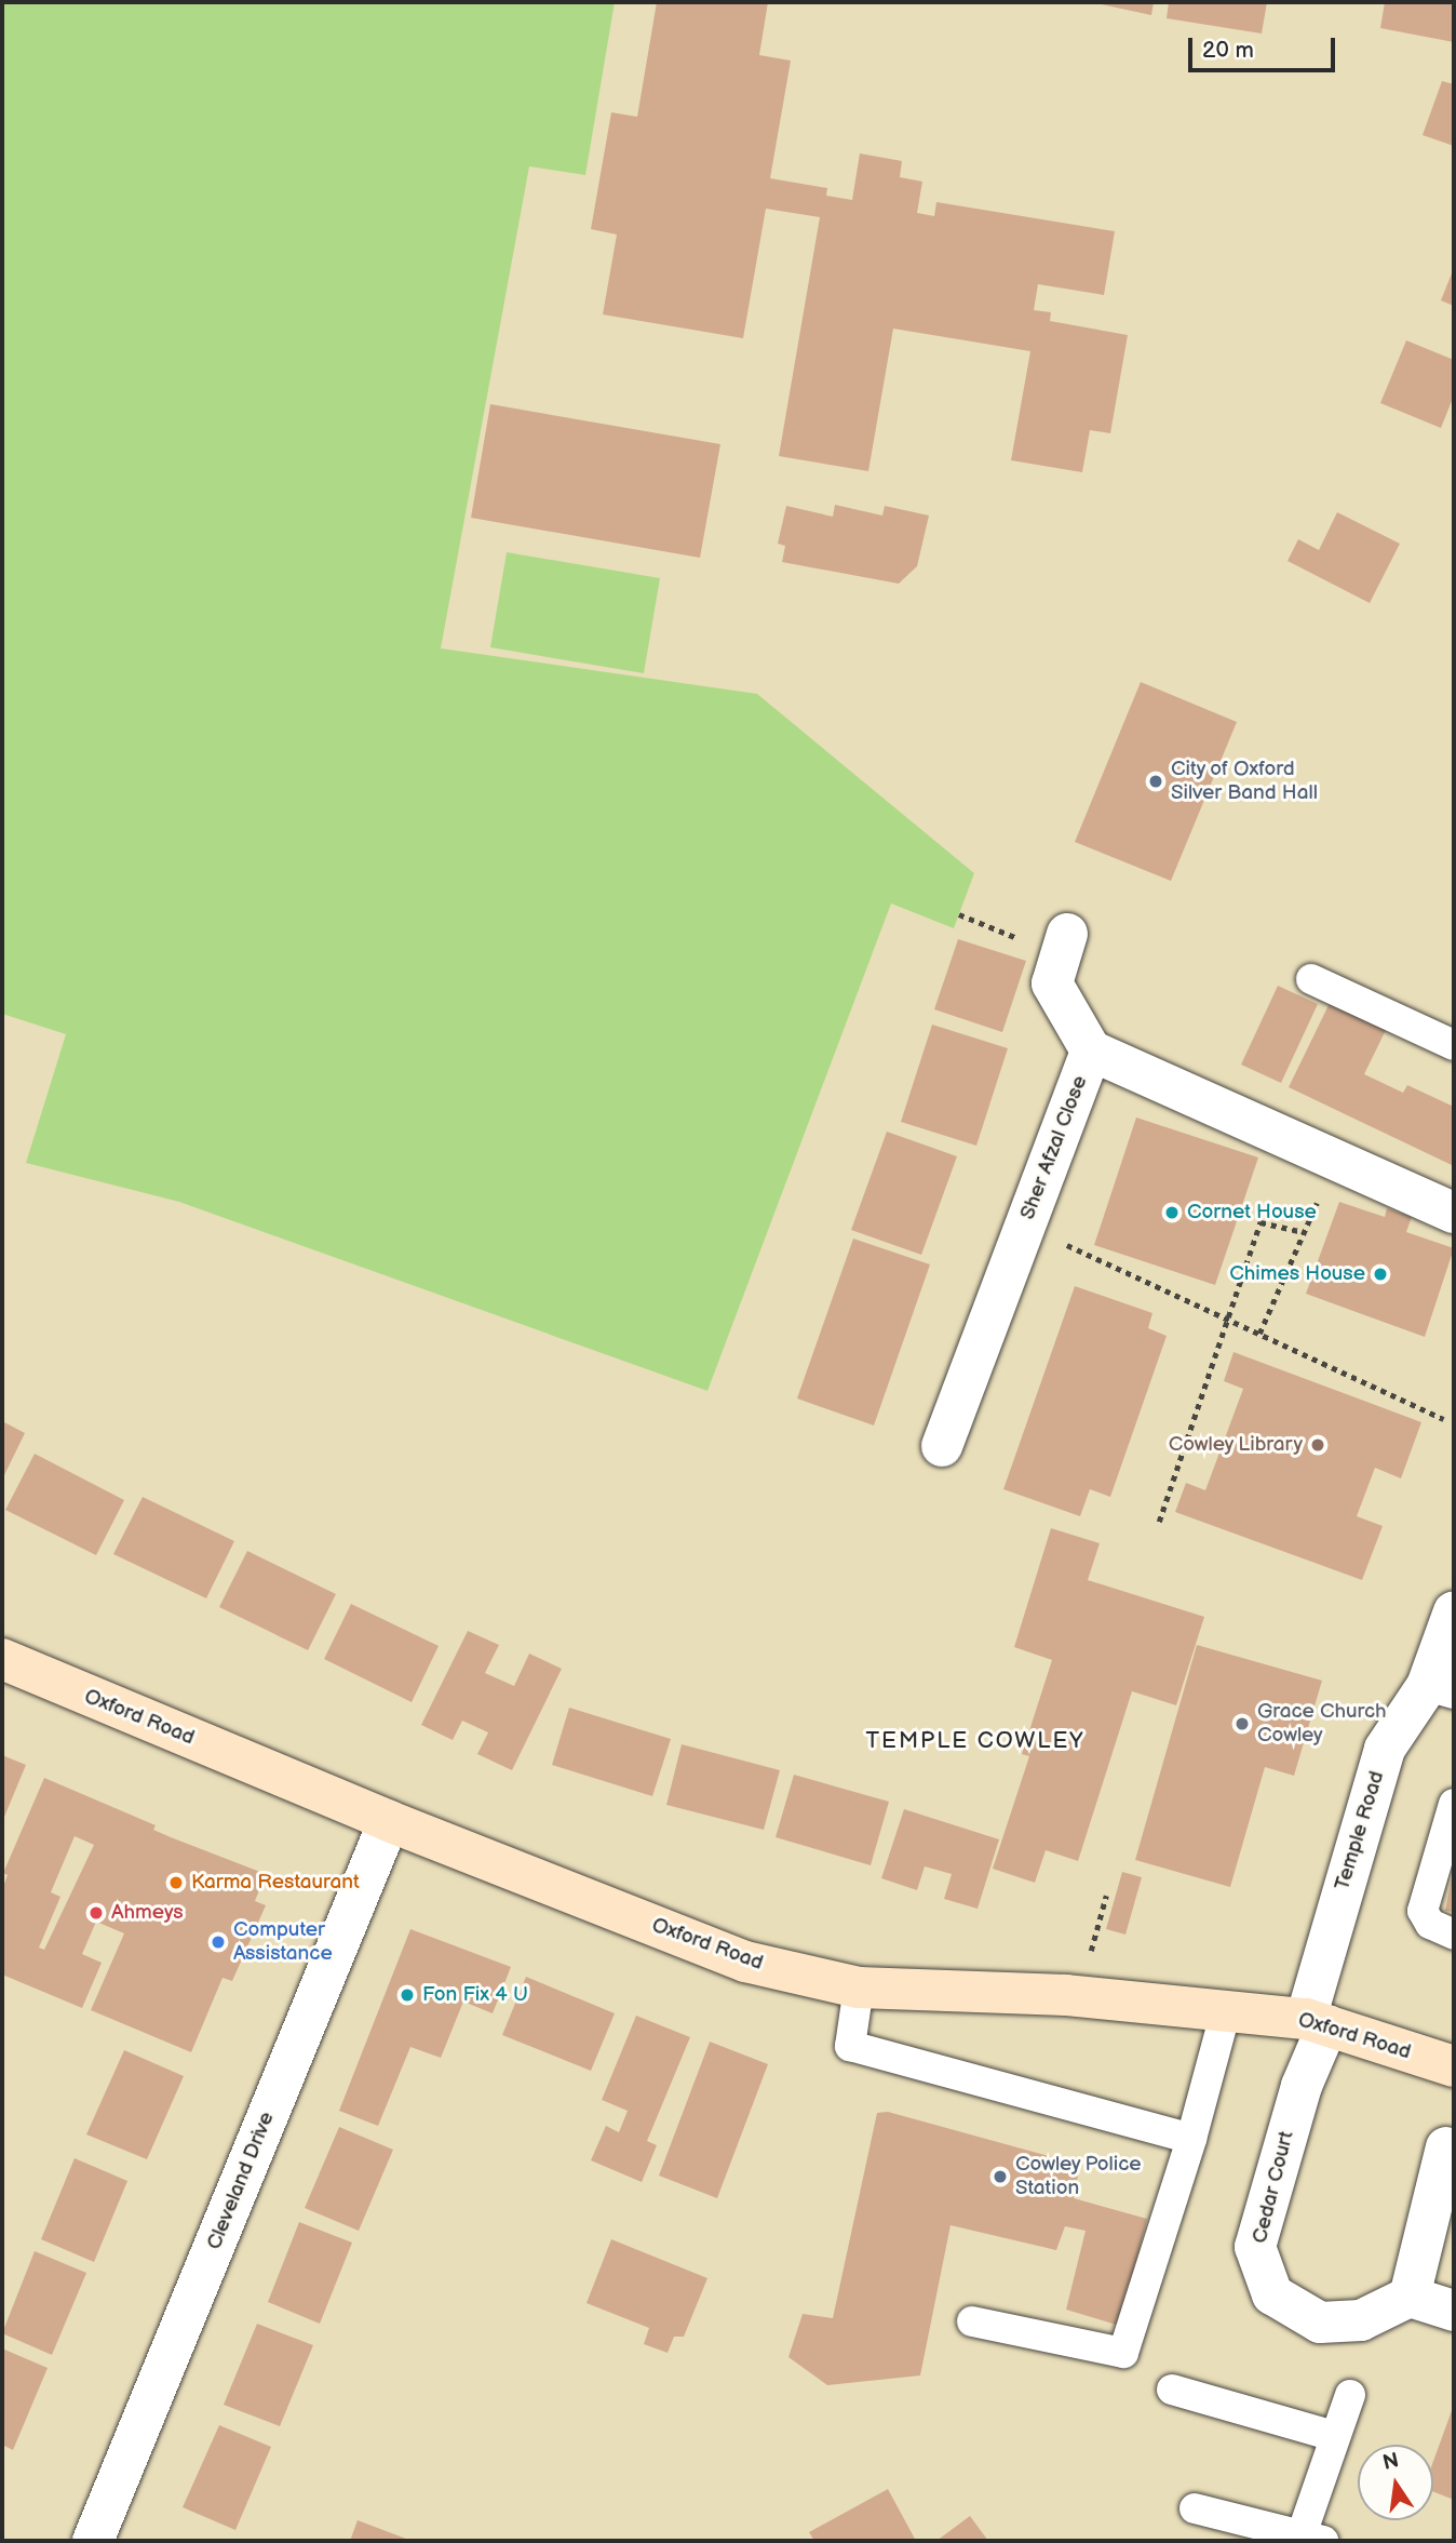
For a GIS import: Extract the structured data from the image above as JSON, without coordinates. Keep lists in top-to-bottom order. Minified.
{"streets":{"main road":["Oxford Road"],"street":["Sher Afzal Close","Temple Road","Cleveland Drive","Cedar Court"]},"crossings":[["Oxford Road","Temple Road"],["Oxford Road","Cleveland Drive"],["Oxford Road","Cedar Court"],["Temple Road","Cedar Court"]],"districts":["TEMPLE COWLEY"],"places":["City of Oxford Silver Band Hall","Cornet House","Chimes House","Cowley Library","Grace Church Cowley","Karma Restaurant","Ahmeys","Computer Assistance","Fon Fix 4 U","Cowley Police Station"],"scale_bar":"20 m","north":"top"}
